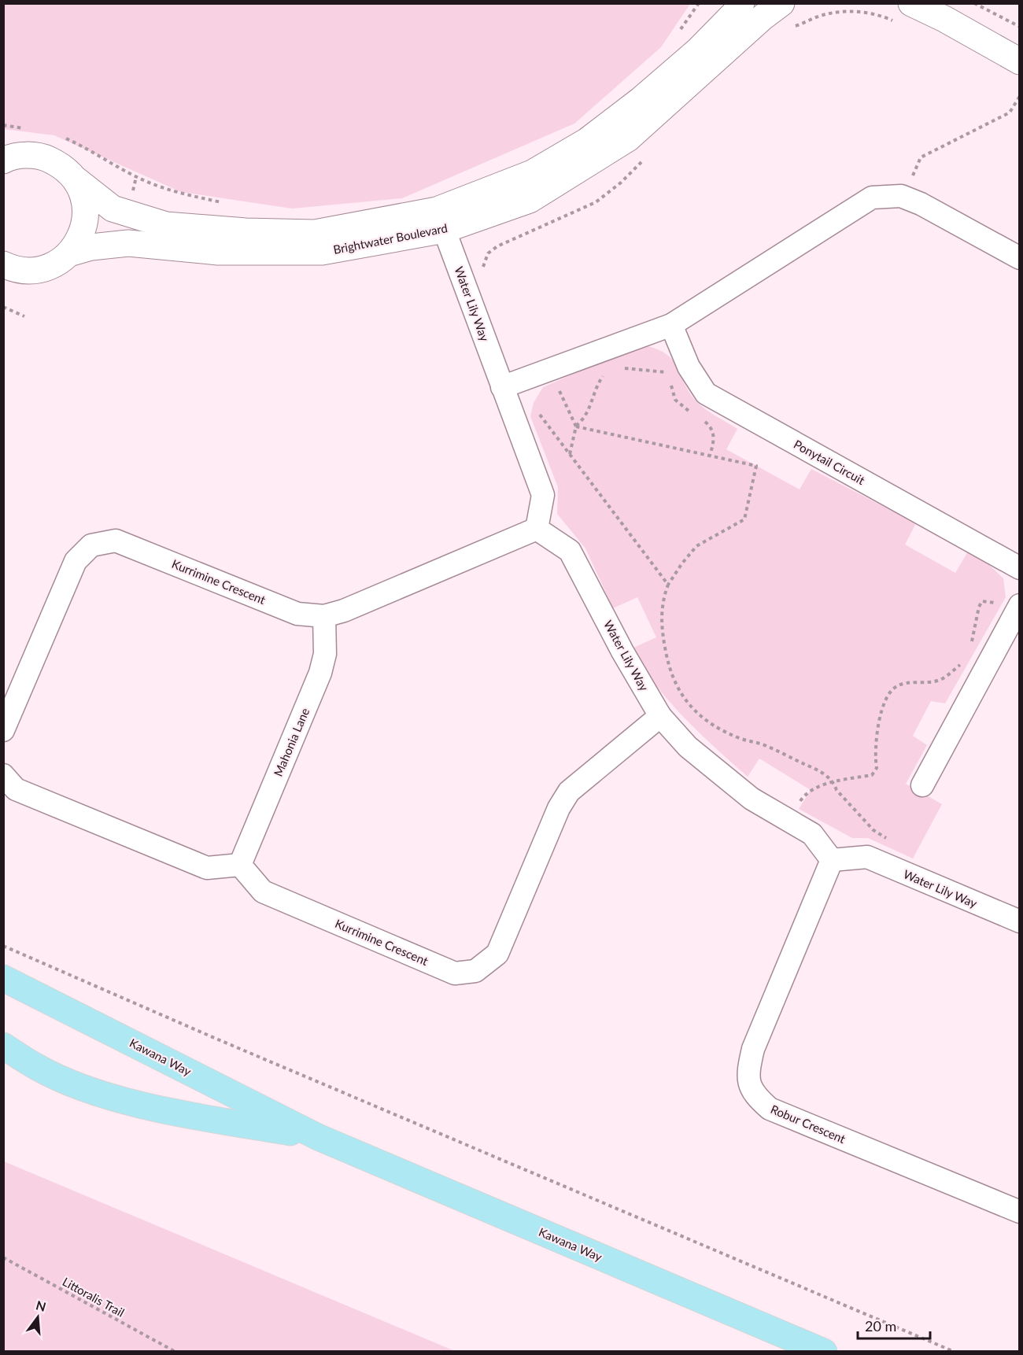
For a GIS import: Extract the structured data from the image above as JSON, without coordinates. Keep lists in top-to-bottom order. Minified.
{"streets":{"main road":["Kawana Way"],"street":["Brightwater Boulevard","Water Lily Way","Ponytail Circuit","Kurrimine Crescent","Mahonia Lane","Robur Crescent"],"path":["Littoralis Trail"]},"crossings":[["Brightwater Boulevard","Water Lily Way"],["Water Lily Way","Kurrimine Crescent"],["Water Lily Way","Robur Crescent"],["Kurrimine Crescent","Mahonia Lane"]],"scale_bar":"20 m","north":"top"}
